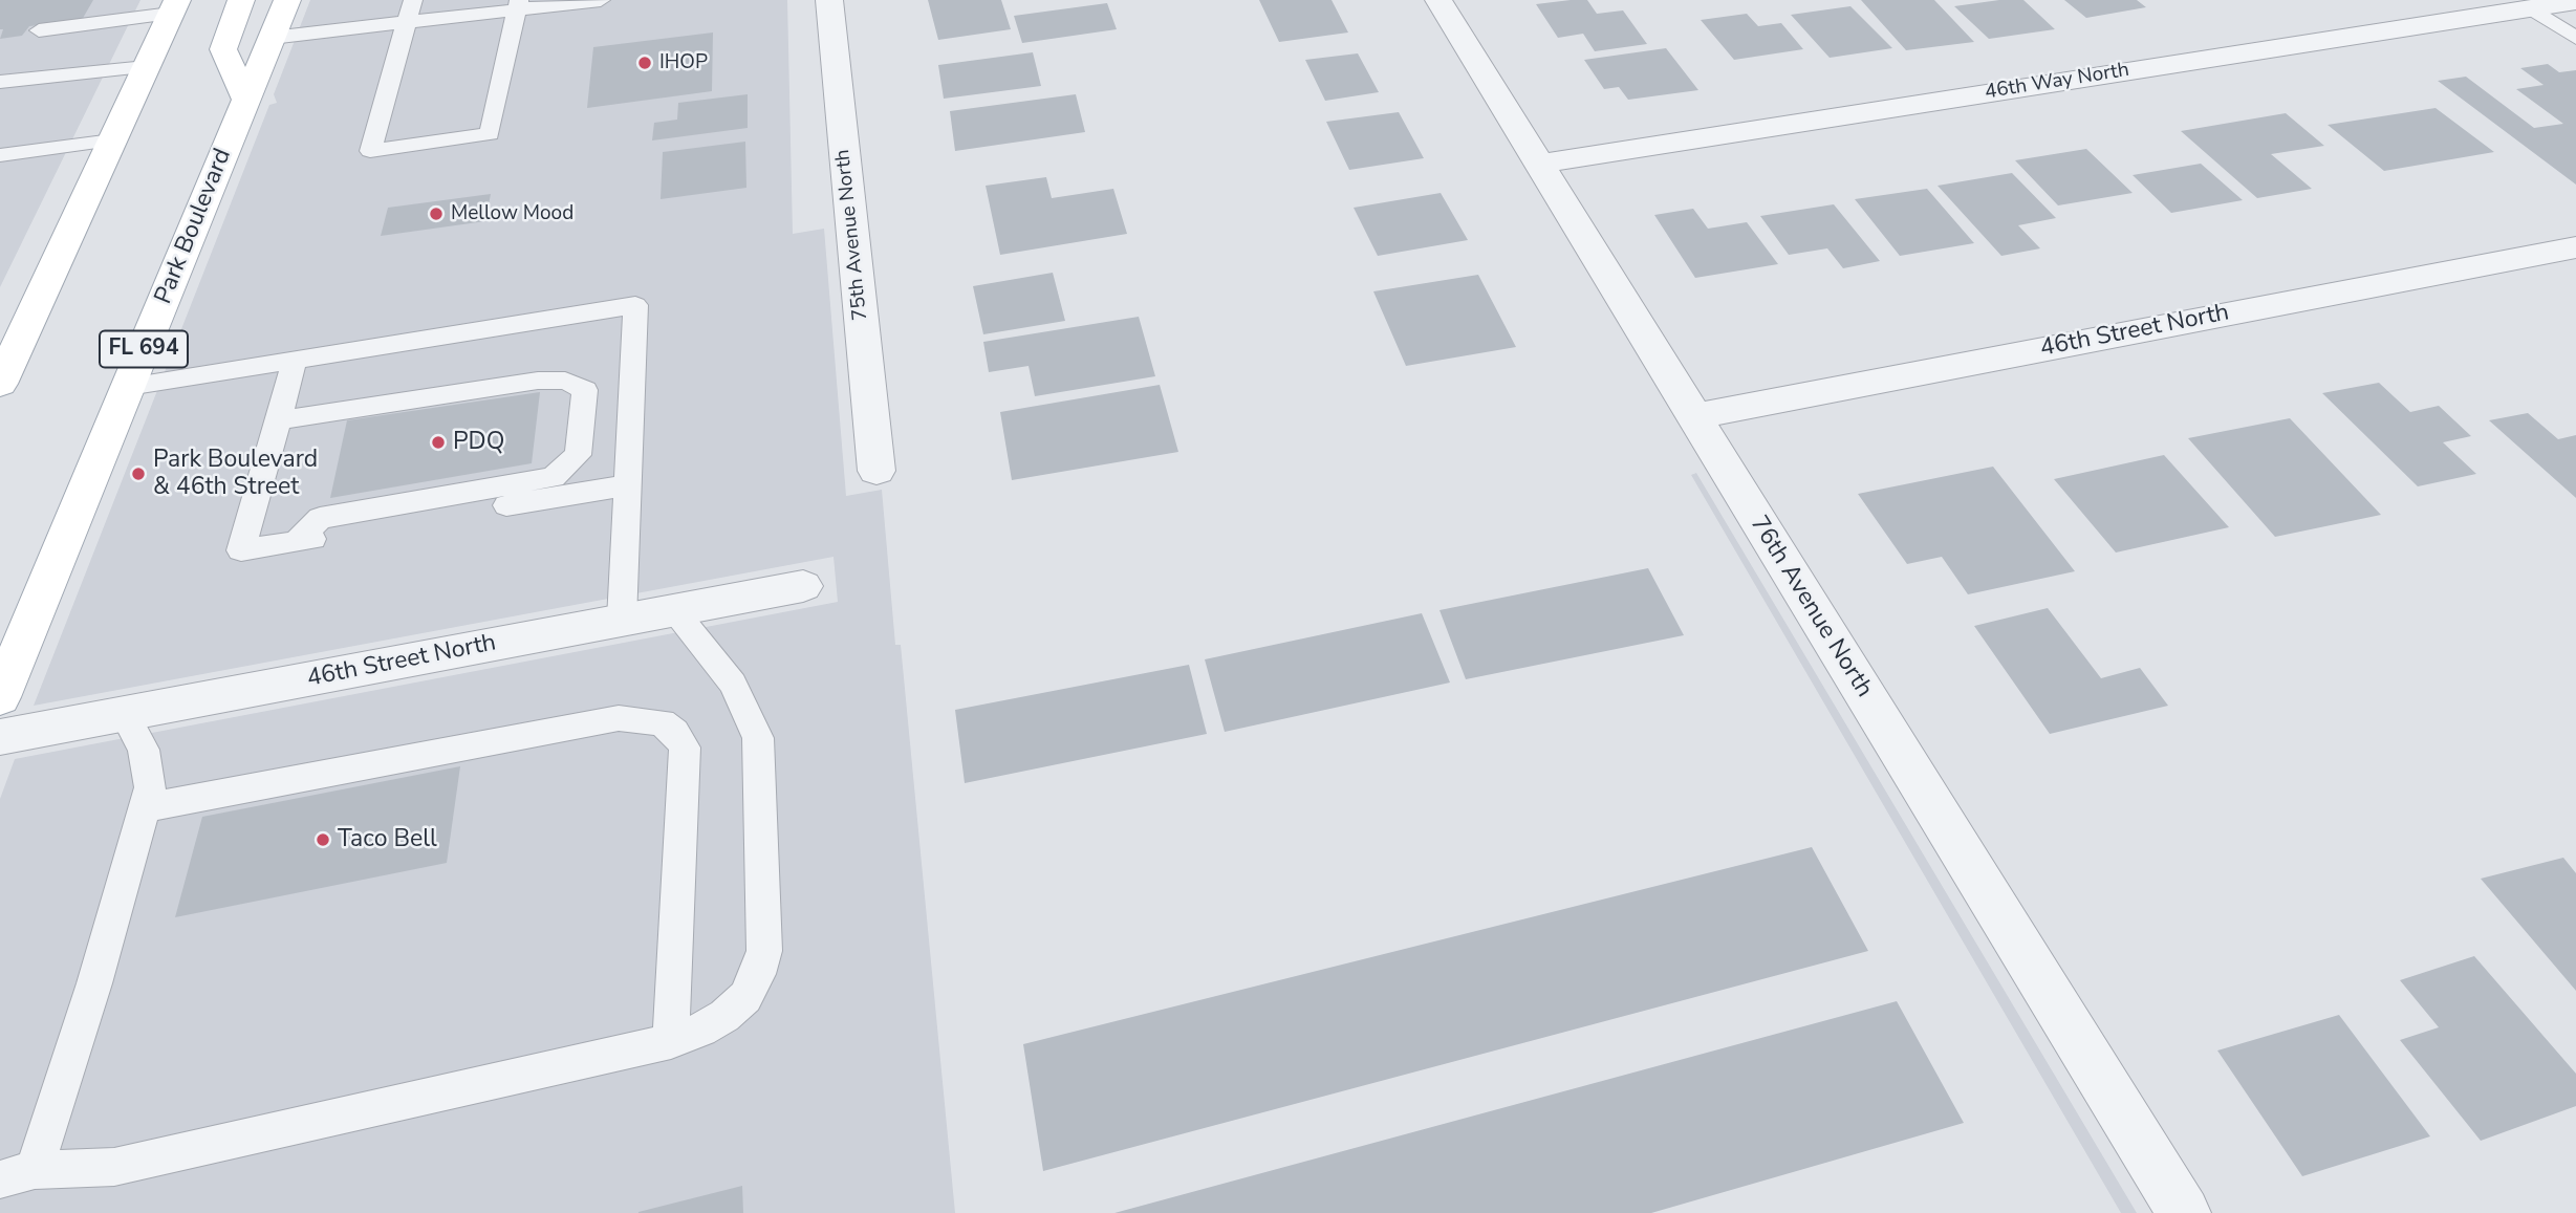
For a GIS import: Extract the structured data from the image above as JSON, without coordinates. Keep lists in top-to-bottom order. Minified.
{"streets":{"main road":["Park Boulevard","FL 694"],"street":["46th Way North","75th Avenue North","46th Street North","76th Avenue North"]},"crossings":[["46th Way North","76th Avenue North"],["46th Street North","76th Avenue North"]],"places":["IHOP","Mellow Mood","PDQ","Park Boulevard & 46th Street","Taco Bell"]}
